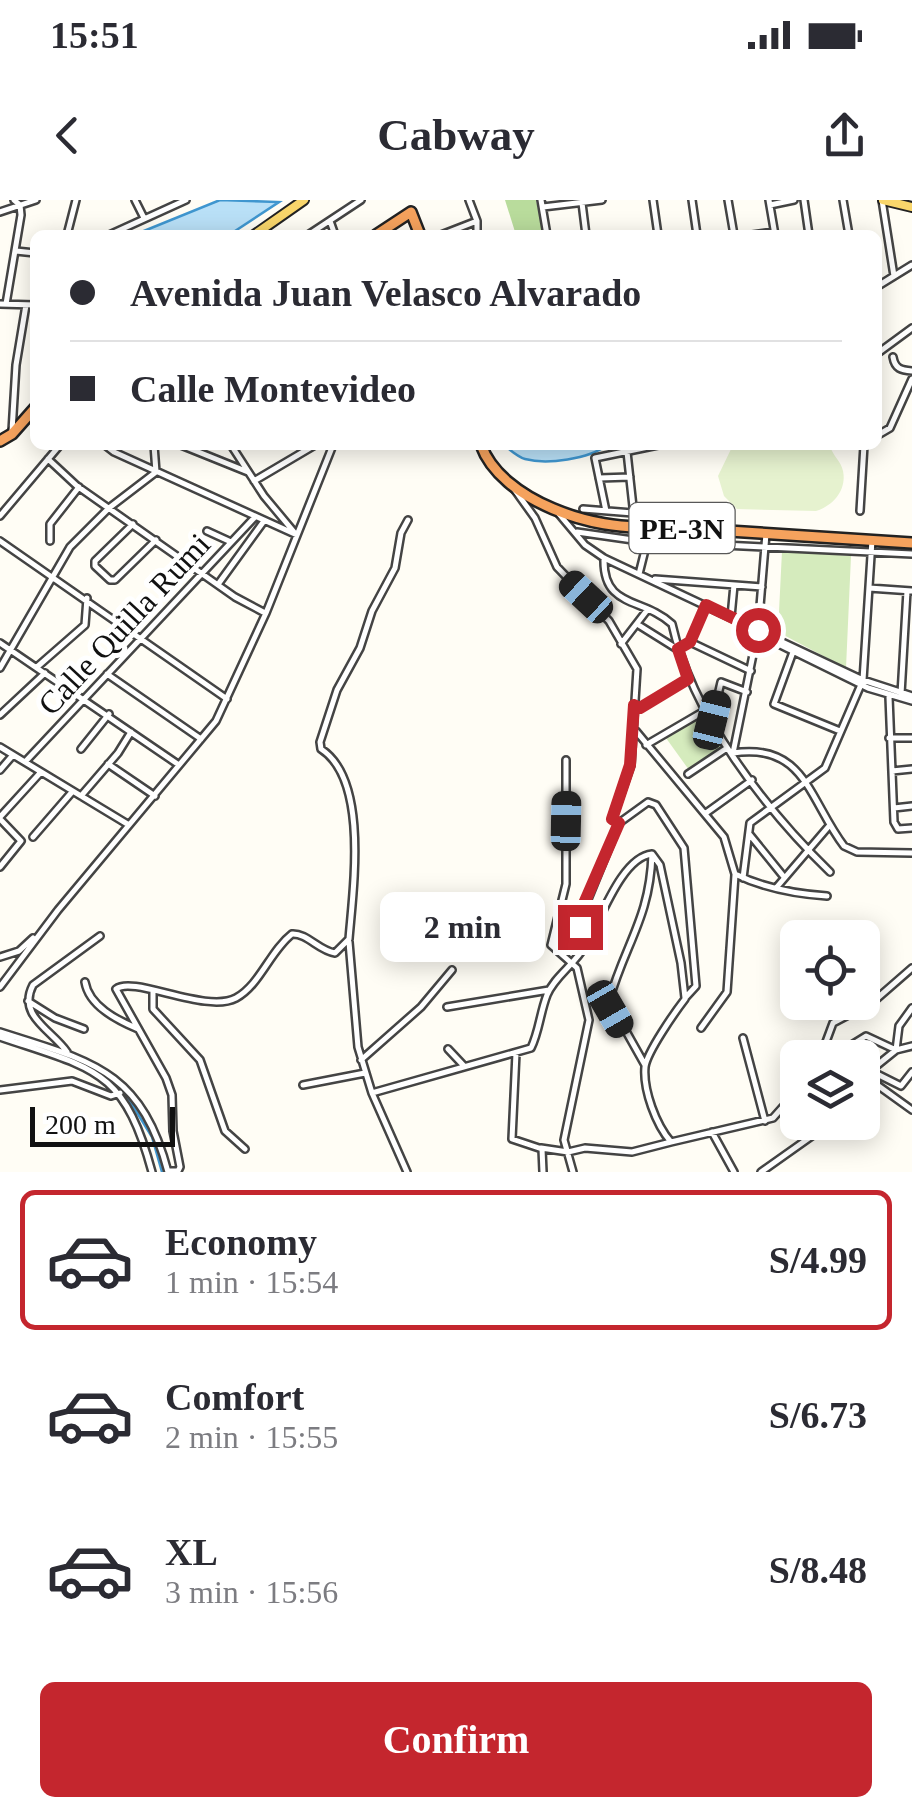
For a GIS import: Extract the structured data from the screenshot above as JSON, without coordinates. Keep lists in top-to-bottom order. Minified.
{"streets":{"highway":["PE-3N"],"street":["Calle Quilla Rumi"]},"scale_bar":"200 m","page":{"status":"15:51","header":"Cabway","banner":["Avenida Juan Velasco Alvarado","Calle Montevideo"],"bubble":"2 min","scale":"200 m","list":[{"name":"Economy","note":"1 min · 15:54","value":"S/4.99"},{"name":"Comfort","note":"2 min · 15:55","value":"S/6.73"},{"name":"XL","note":"3 min · 15:56","value":"S/8.48"}],"buttons":"Confirm"}}
